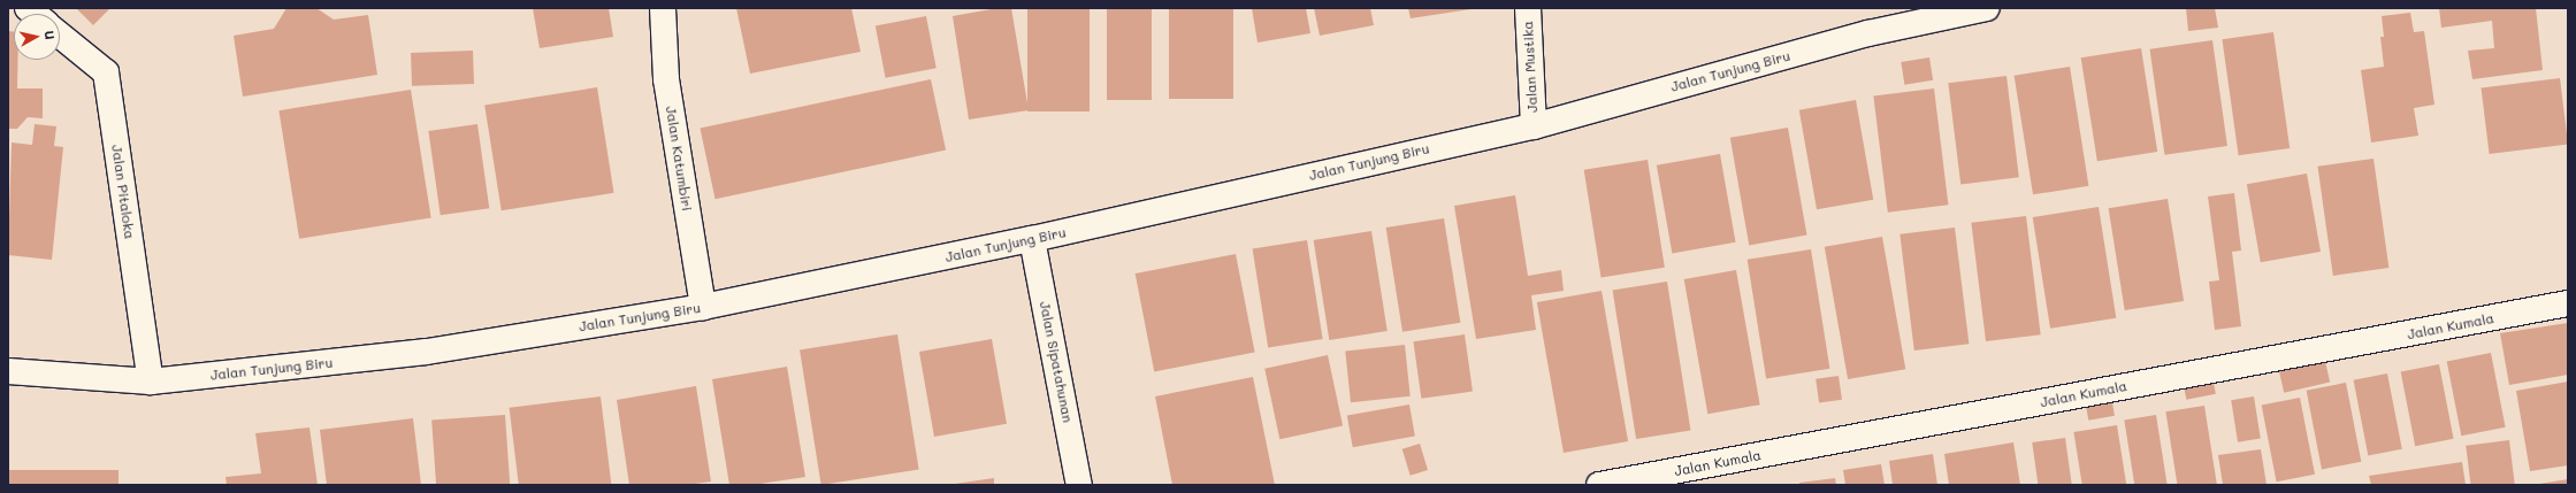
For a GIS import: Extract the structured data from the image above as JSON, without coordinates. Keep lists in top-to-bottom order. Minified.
{"streets":{"street":["Jalan Mustika","Jalan Tunjung Biru","Jalan Katumbiri","Jalan Pitaloka","Jalan Kumala","Jalan Sipatahunan"]},"crossings":[["Jalan Mustika","Jalan Tunjung Biru"],["Jalan Tunjung Biru","Jalan Katumbiri"],["Jalan Tunjung Biru","Jalan Pitaloka"],["Jalan Tunjung Biru","Jalan Sipatahunan"]],"north":"right"}
